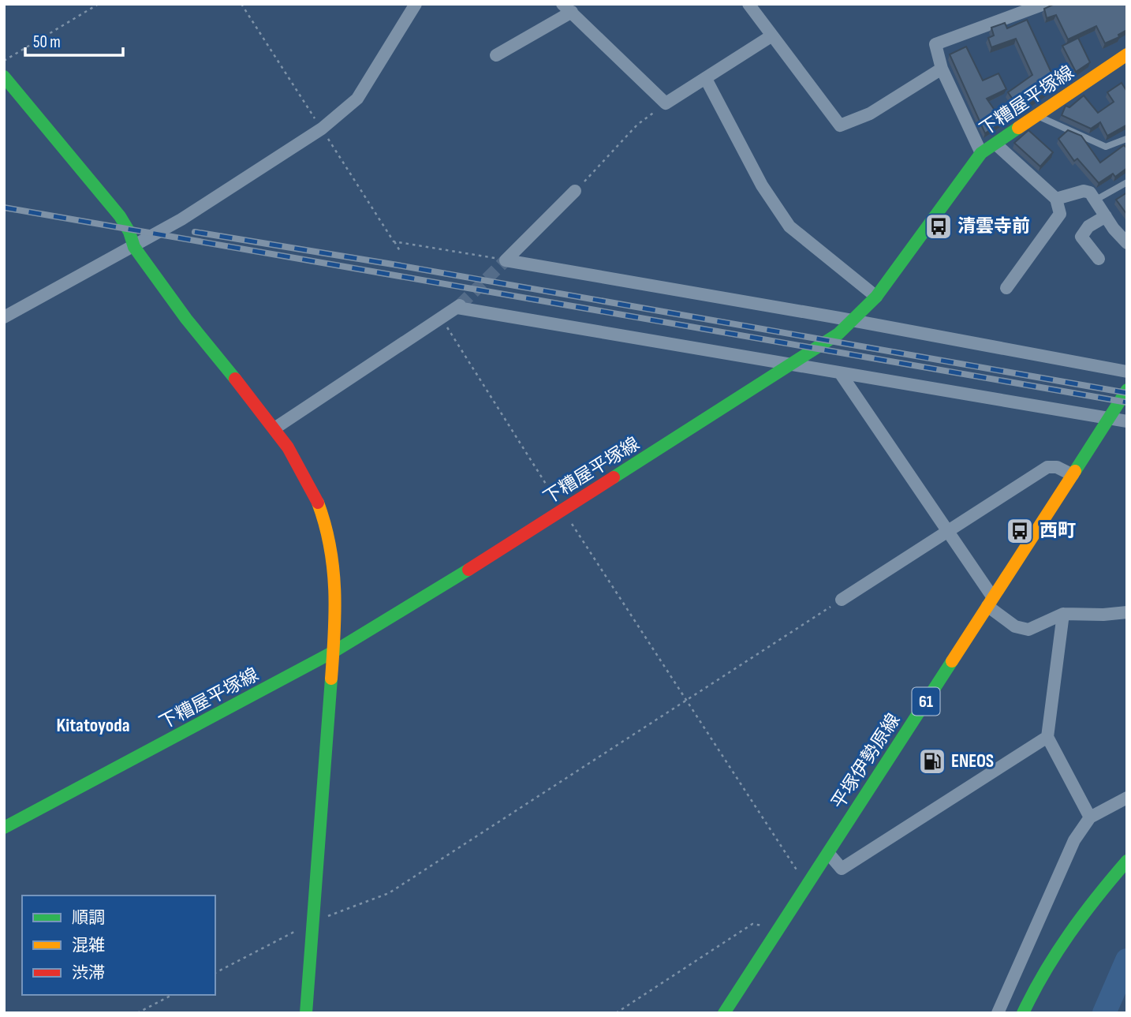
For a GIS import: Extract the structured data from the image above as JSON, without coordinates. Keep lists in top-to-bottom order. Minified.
{"streets":{"main road":["下糟屋平塚線","61","平塚伊勢原線"]},"districts":["Kitatoyoda"],"places":{"bus stop":["清雲寺前","西町"],"fuel station":["ENEOS"]},"legend":["順調","混雑","渋滞"],"scale_bar":"50 m"}
